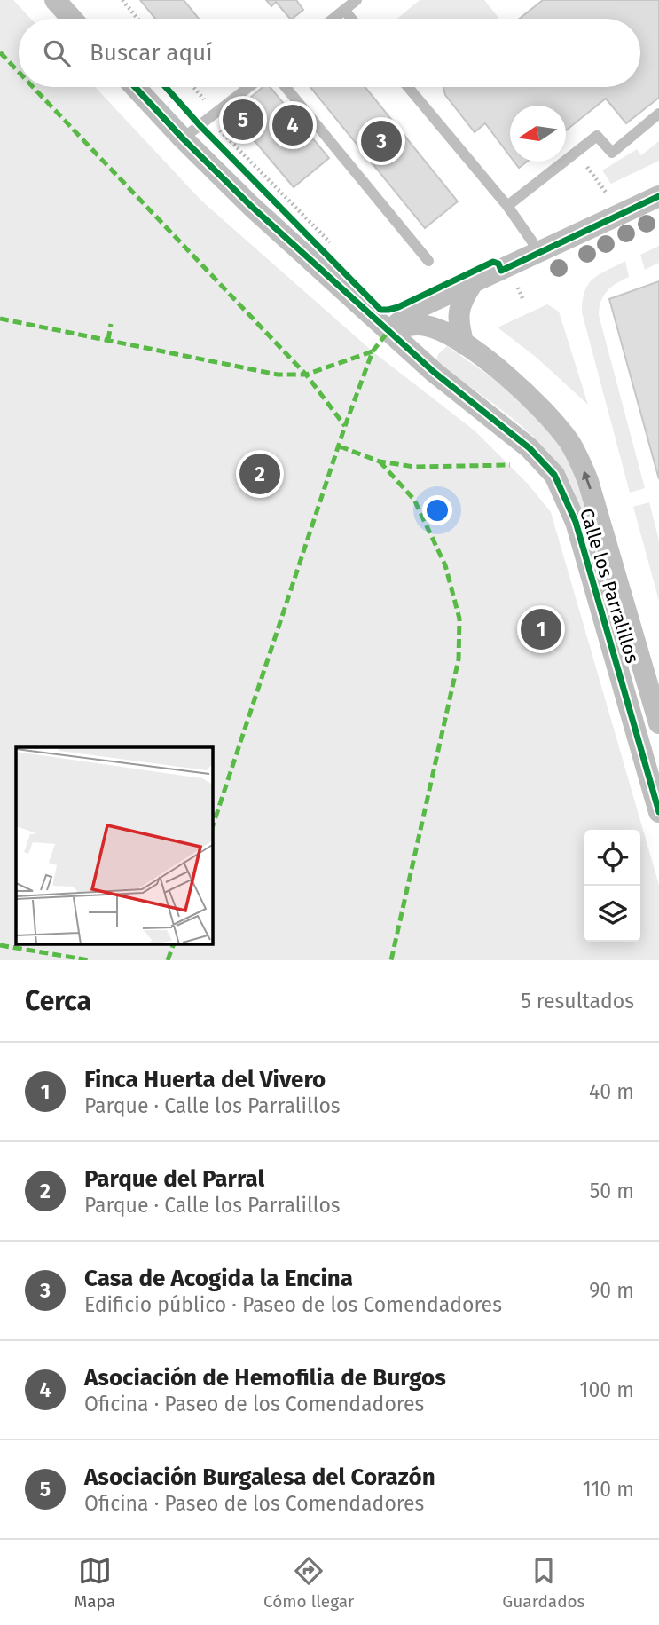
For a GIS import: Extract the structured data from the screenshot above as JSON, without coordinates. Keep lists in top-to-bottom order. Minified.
{"streets":{"street":["Calle los Parralillos"]},"north":"left","page":{"search":"Buscar aquí","pins":["5","4","3","2","1"],"heading":["Cerca","5 resultados"],"list":[{"mark":"1","name":"Finca Huerta del Vivero","note":"Parque · Calle los Parralillos","value":"40 m"},{"mark":"2","name":"Parque del Parral","note":"Parque · Calle los Parralillos","value":"50 m"},{"mark":"3","name":"Casa de Acogida la Encina","note":"Edificio público · Paseo de los Comendadores","value":"90 m"},{"mark":"4","name":"Asociación de Hemofilia de Burgos","note":"Oficina · Paseo de los Comendadores","value":"100 m"},{"mark":"5","name":"Asociación Burgalesa del Corazón","note":"Oficina · Paseo de los Comendadores","value":"110 m"}],"nav":["Mapa","Cómo llegar","Guardados"]}}
